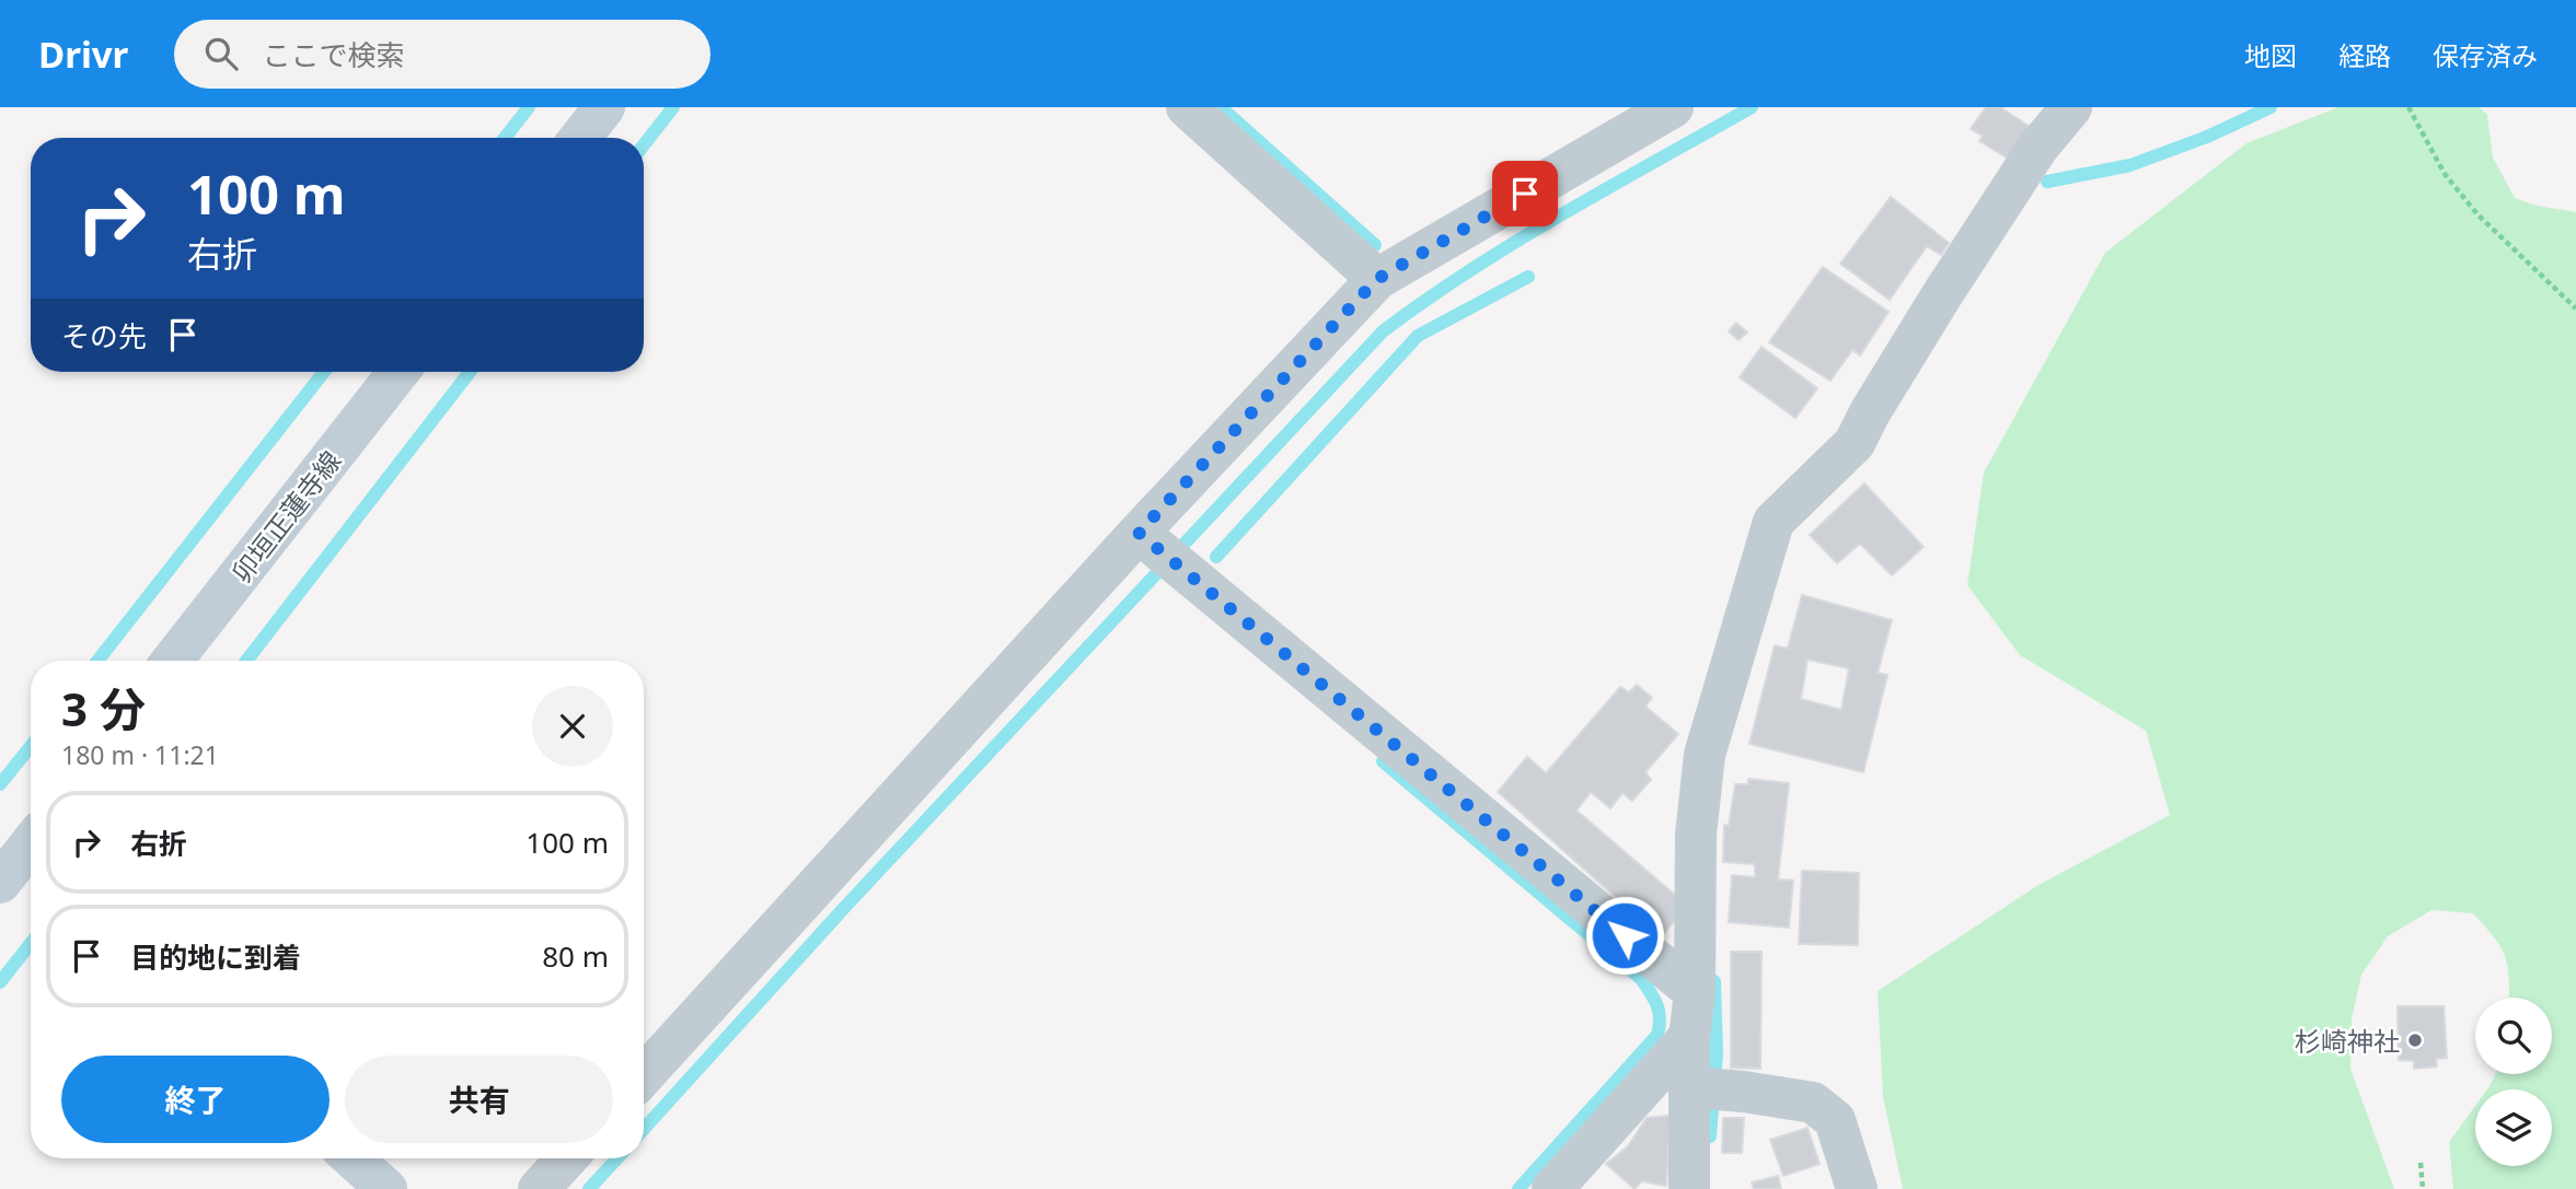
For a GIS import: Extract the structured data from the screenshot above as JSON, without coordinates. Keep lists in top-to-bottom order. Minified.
{"streets":{"main road":["卯垣正蓮寺線"]},"places":["杉崎神社"],"page":{"header":"Drivr","search":"ここで検索","nav":["地図","経路","保存済み"],"turn":["100 m","右折"],"then":"その先","heading":["3 分","180 m · 11:21"],"list":[{"name":"右折","value":"100 m"},{"name":"目的地に到着","value":"80 m"}],"buttons":["終了","共有"]}}
